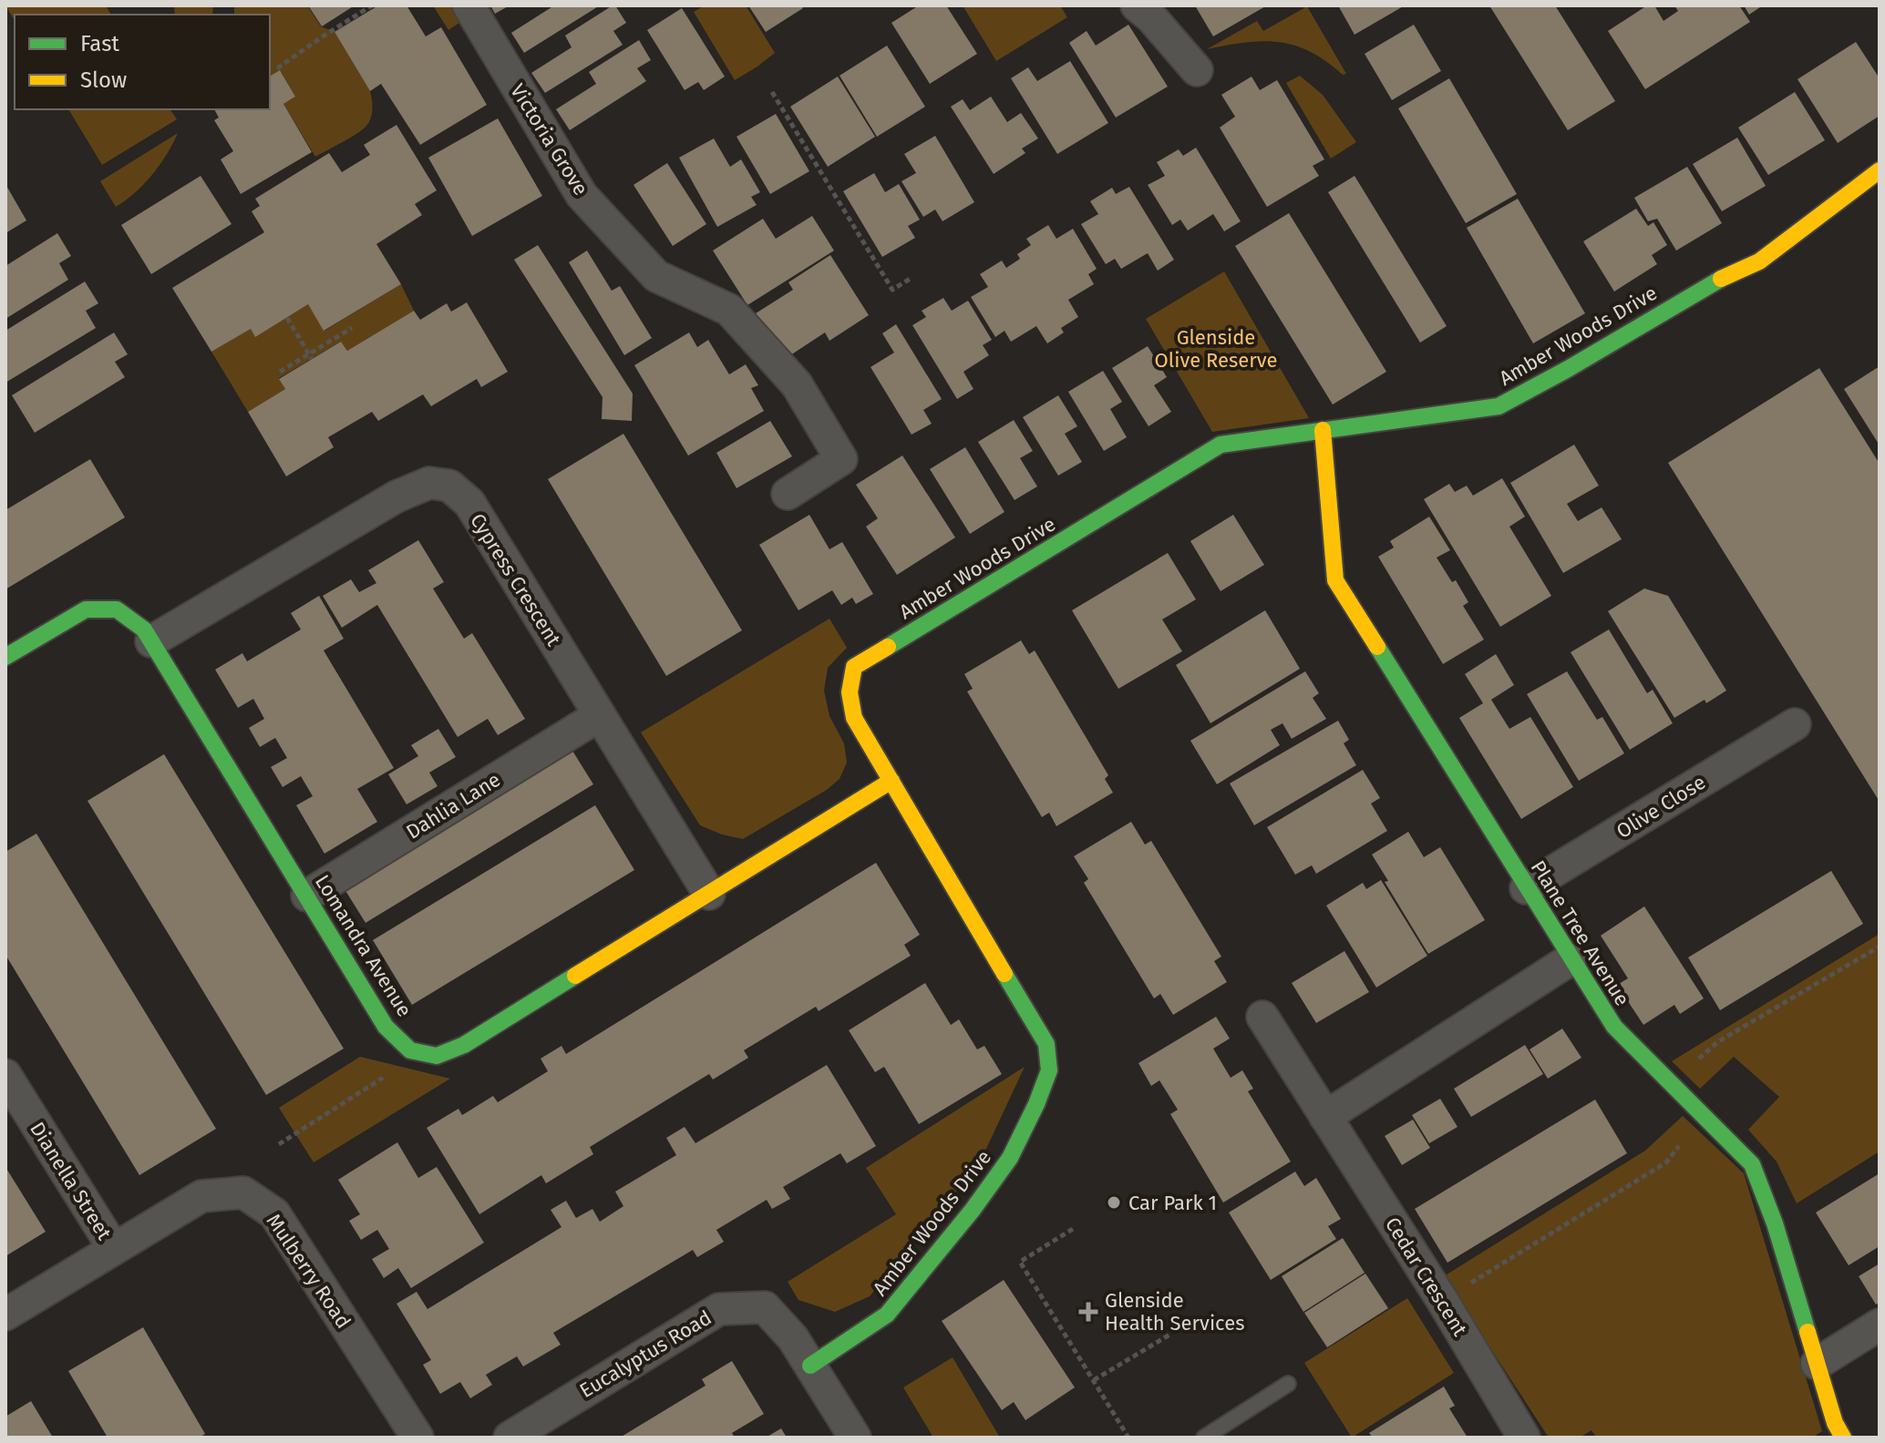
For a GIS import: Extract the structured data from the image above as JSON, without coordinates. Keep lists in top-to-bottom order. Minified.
{"streets":{"street":["Victoria Grove","Amber Woods Drive","Cypress Crescent","Dahlia Lane","Olive Close","Plane Tree Avenue","Lomandra Avenue","Dianella Street","Mulberry Road","Cedar Crescent","Eucalyptus Road"]},"crossings":[["Amber Woods Drive","Plane Tree Avenue"],["Amber Woods Drive","Lomandra Avenue"],["Amber Woods Drive","Eucalyptus Road"],["Cypress Crescent","Dahlia Lane"],["Cypress Crescent","Lomandra Avenue"],["Dahlia Lane","Lomandra Avenue"],["Olive Close","Plane Tree Avenue"],["Dianella Street","Mulberry Road"]],"parks":["Glenside Olive Reserve"],"places":{"other":["Car Park 1"],"health":["Glenside Health Services"]},"legend":["Fast","Slow"]}
